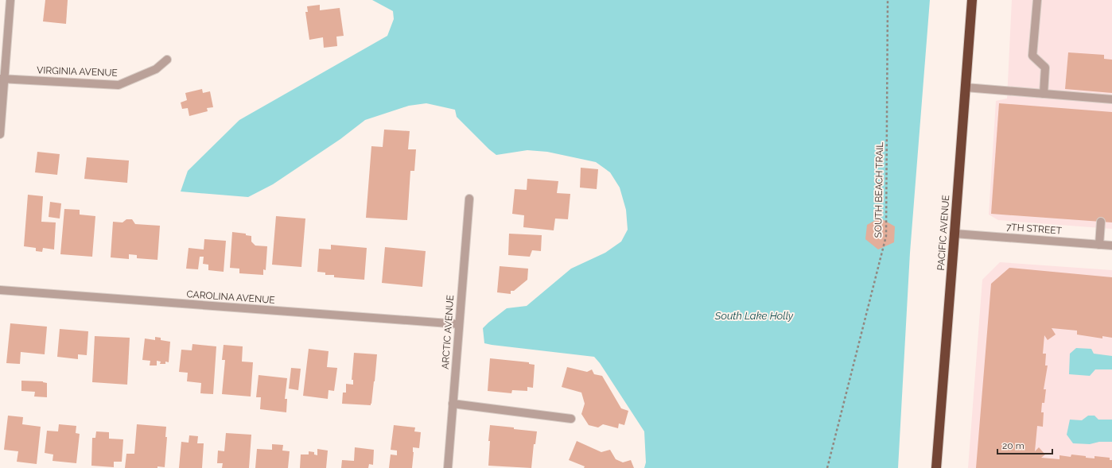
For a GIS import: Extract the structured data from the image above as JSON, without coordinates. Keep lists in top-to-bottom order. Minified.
{"streets":{"highway":["PACIFIC AVENUE"],"street":["VIRGINIA AVENUE","7TH STREET","CAROLINA AVENUE","ARCTIC AVENUE"],"path":["SOUTH BEACH TRAIL"]},"crossings":[["7TH STREET","PACIFIC AVENUE"],["CAROLINA AVENUE","ARCTIC AVENUE"]],"water":["South Lake Holly"],"scale_bar":"20 m"}
